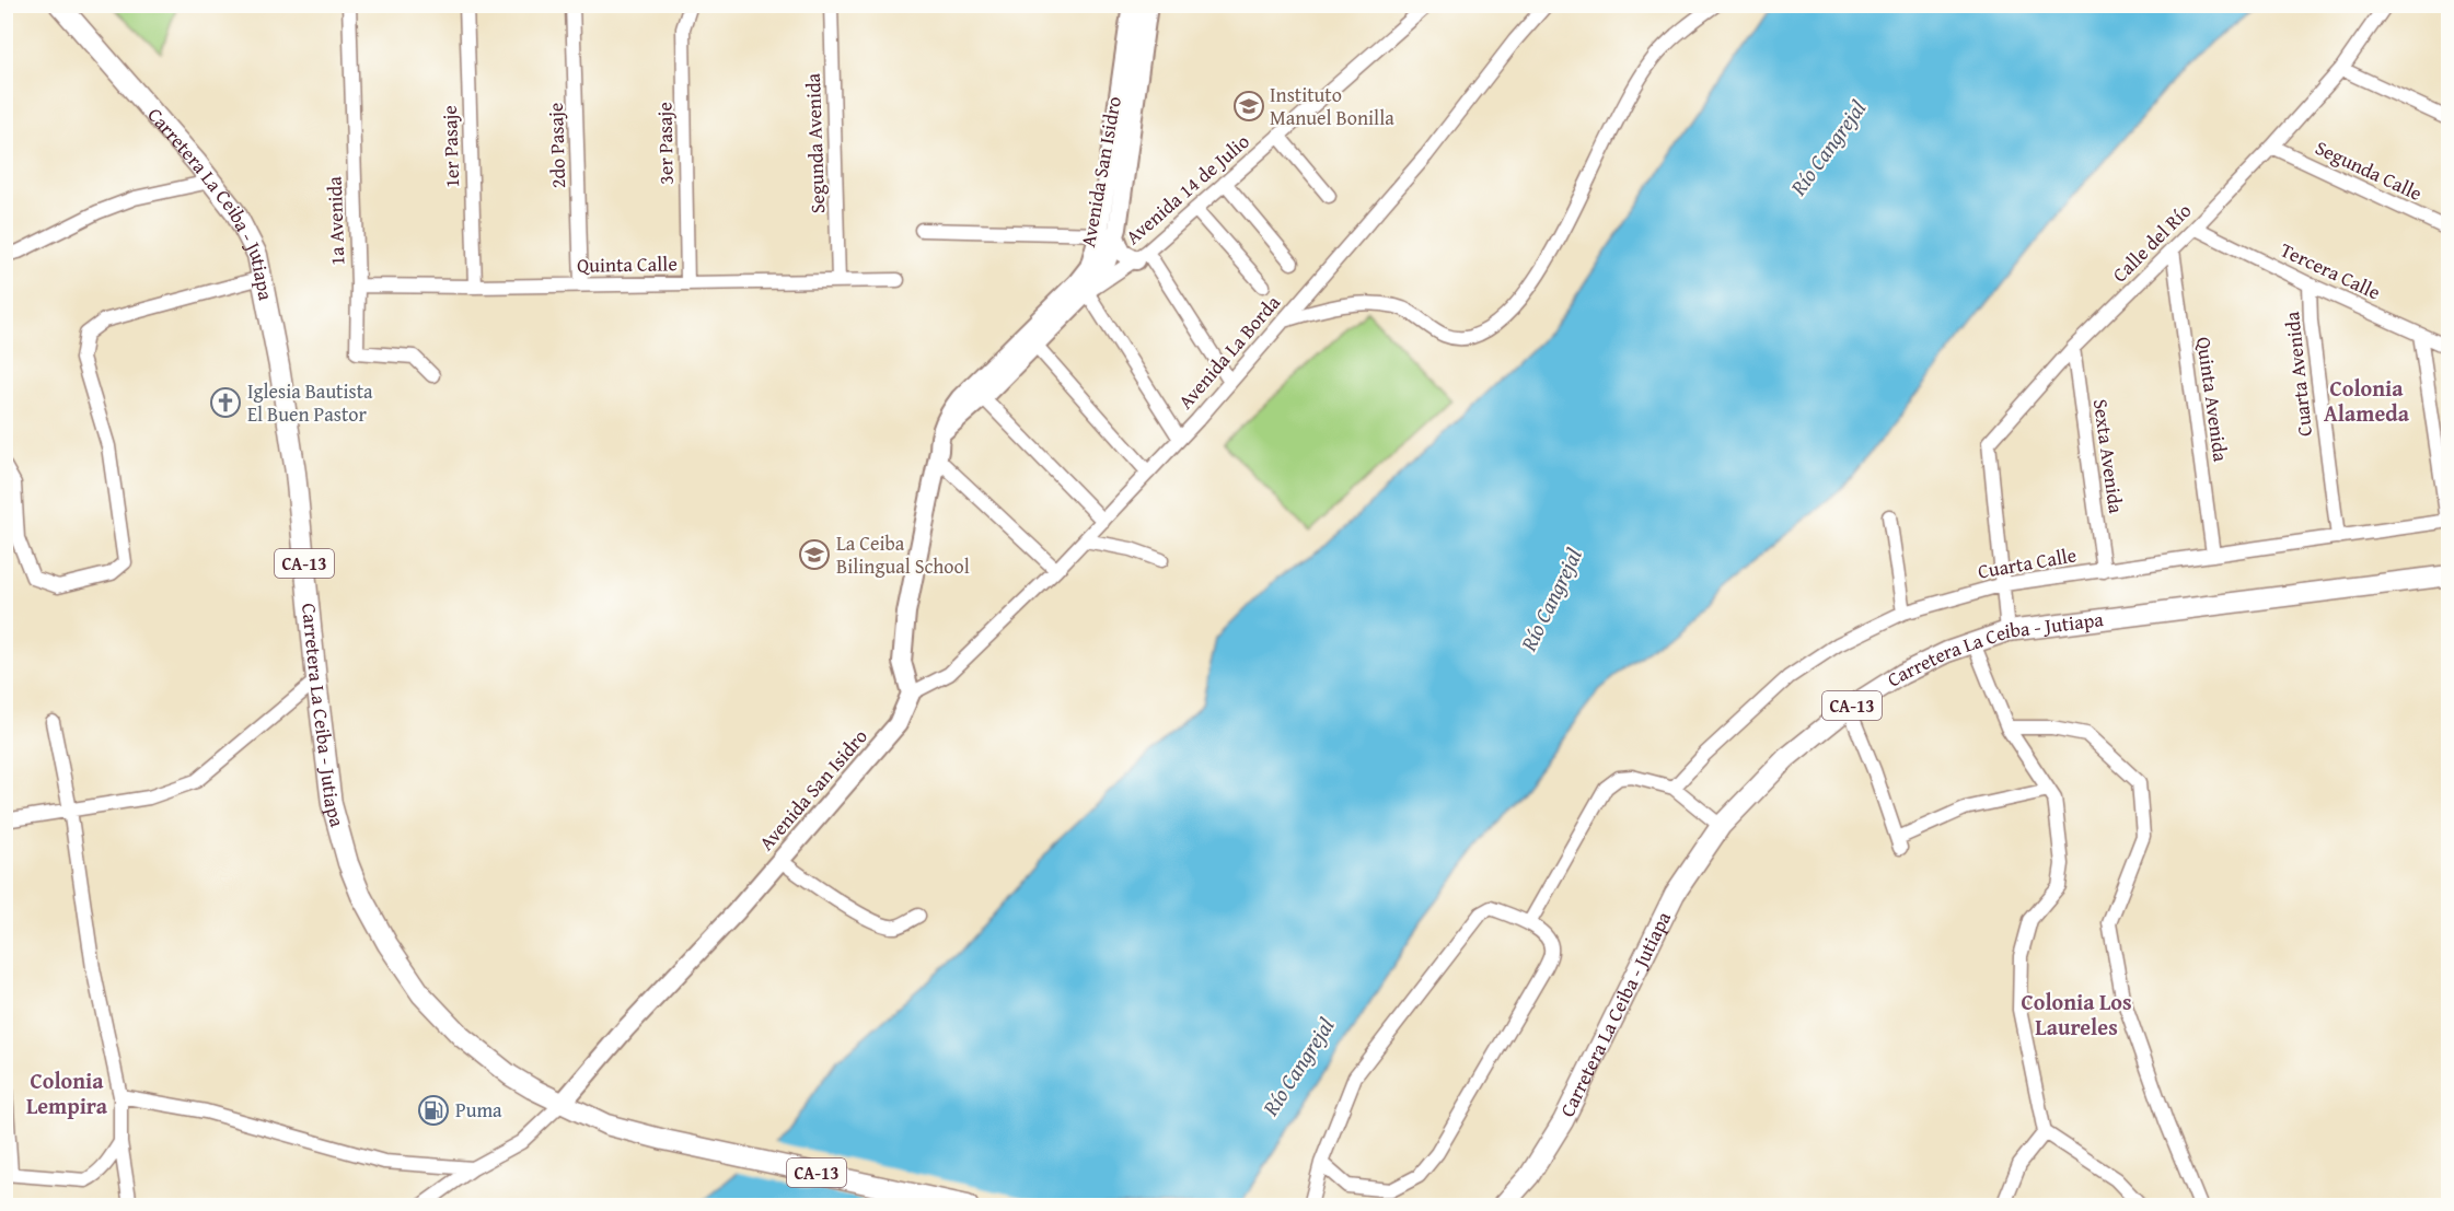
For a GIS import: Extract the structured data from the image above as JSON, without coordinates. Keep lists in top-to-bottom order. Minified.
{"streets":{"main road":["Carretera La Ceiba - Jutiapa","CA-13"],"street":["3er Pasaje","Segunda Avenida","2do Pasaje","1er Pasaje","Segunda Calle","Avenida San Isidro","Avenida 14 de Julio","1a Avenida","Calle del Río","Quinta Calle","Tercera Calle","Avenida La Borda","Cuarta Avenida","Quinta Avenida","Sexta Avenida","Cuarta Calle"]},"crossings":[["3er Pasaje","Quinta Calle"],["Segunda Avenida","Quinta Calle"],["2do Pasaje","Quinta Calle"],["1er Pasaje","Quinta Calle"],["Segunda Calle","Calle del Río"],["Avenida San Isidro","Avenida 14 de Julio"],["Avenida San Isidro","Carretera La Ceiba - Jutiapa"],["Avenida San Isidro","Avenida La Borda"],["1a Avenida","Quinta Calle"],["Calle del Río","Tercera Calle"],["Calle del Río","Quinta Avenida"],["Calle del Río","Sexta Avenida"],["Calle del Río","Cuarta Calle"],["Tercera Calle","Cuarta Avenida"],["Cuarta Avenida","Cuarta Calle"],["Quinta Avenida","Cuarta Calle"],["Sexta Avenida","Cuarta Calle"]],"districts":["Colonia Alameda","Colonia Los Laureles","Colonia Lempira"],"water":["Río Cangrejal"],"places":{"school or university":["Instituto Manuel Bonilla","La Ceiba Bilingual School"],"church":["Iglesia Bautista El Buen Pastor"],"fuel station":["Puma"]}}
